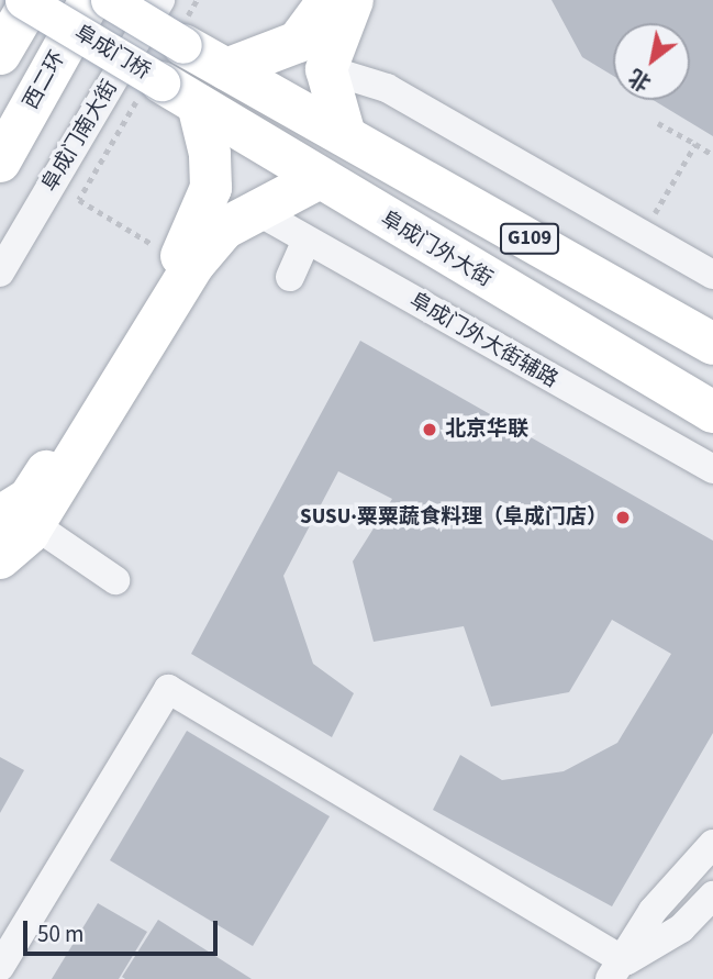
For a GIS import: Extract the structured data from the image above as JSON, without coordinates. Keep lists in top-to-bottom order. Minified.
{"streets":{"highway":["西二环","G109","阜成门外大街"],"main road":["阜成门桥"],"street":["阜成门南大街","阜成门外大街辅路"]},"crossings":[["阜成门桥","G109"],["阜成门桥","阜成门外大街"]],"places":["北京华联","SUSU·粟粟蔬食料理（阜成门店）"],"scale_bar":"50 m","north":"bottom left"}
